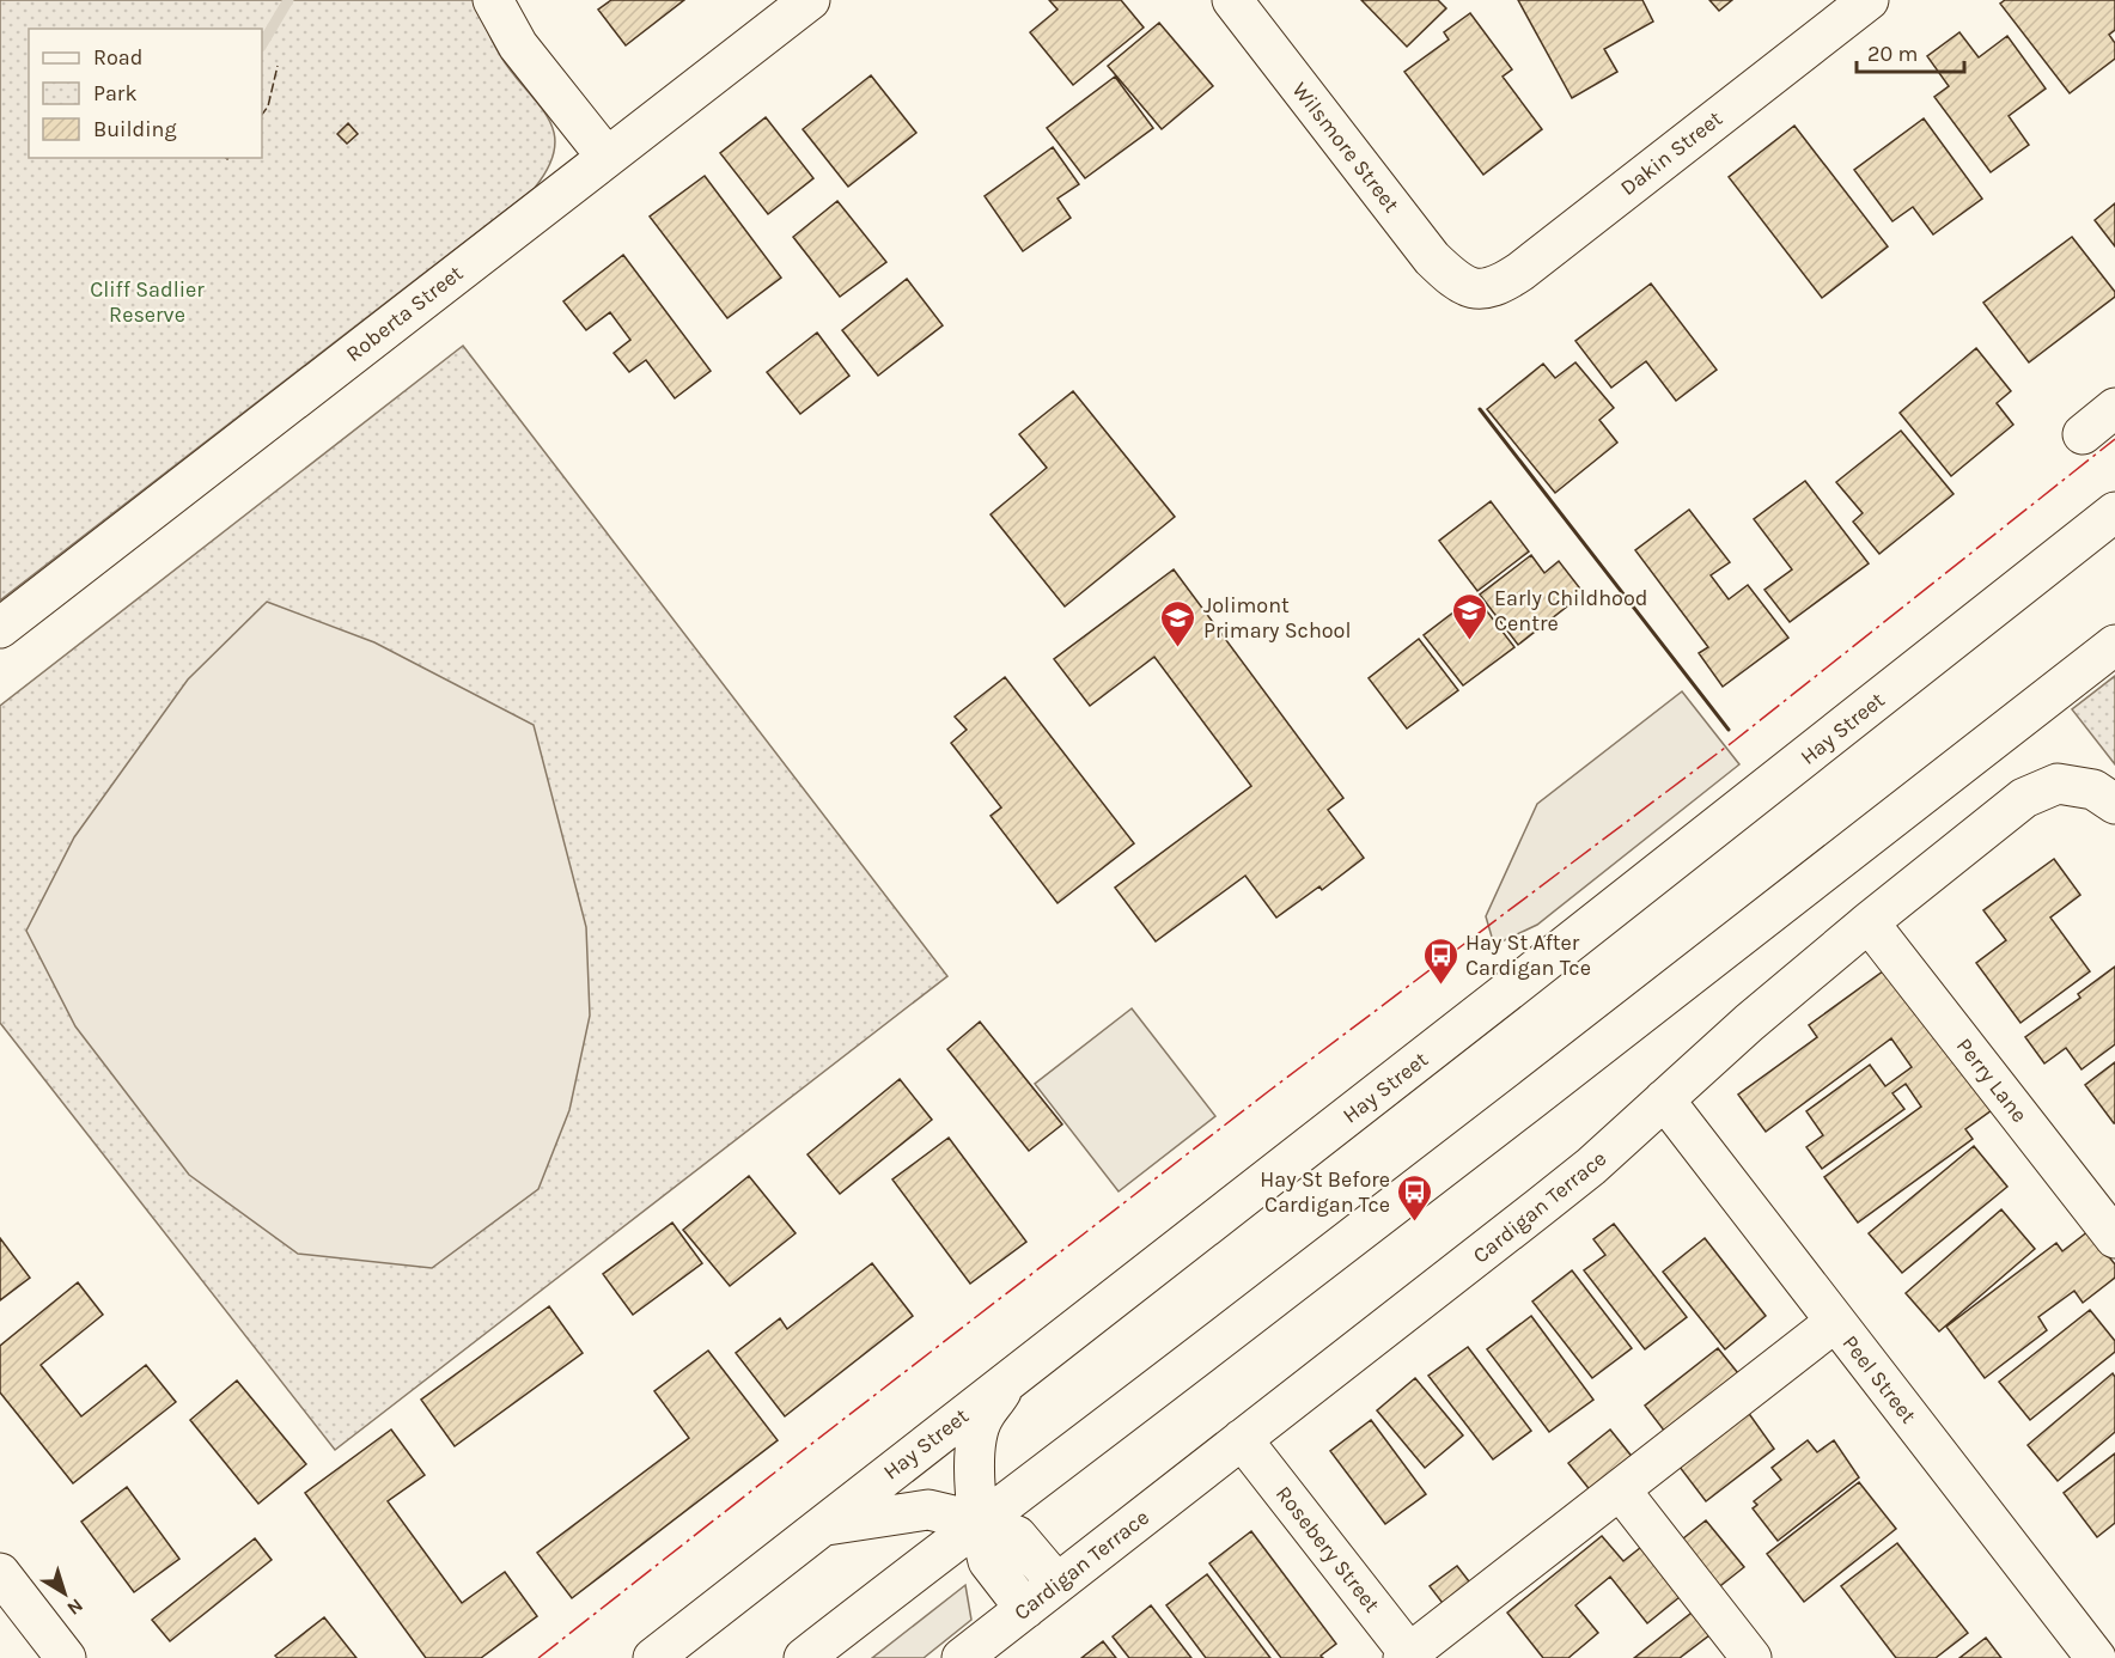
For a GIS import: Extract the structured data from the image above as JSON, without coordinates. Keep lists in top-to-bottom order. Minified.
{"streets":{"street":["Wilsmore Street","Dakin Street","Roberta Street","Hay Street","Perry Lane","Cardigan Terrace","Peel Street","Rosebery Street"]},"crossings":[["Wilsmore Street","Dakin Street"],["Perry Lane","Cardigan Terrace"],["Cardigan Terrace","Peel Street"],["Cardigan Terrace","Rosebery Street"]],"parks":["Cliff Sadlier Reserve"],"places":{"school or university":["Early Childhood Centre","Jolimont Primary School"],"bus stop":["Hay St After Cardigan Tce","Hay St Before Cardigan Tce"]},"legend":["Road","Park","Building"],"scale_bar":"20 m","north":"bottom right"}
